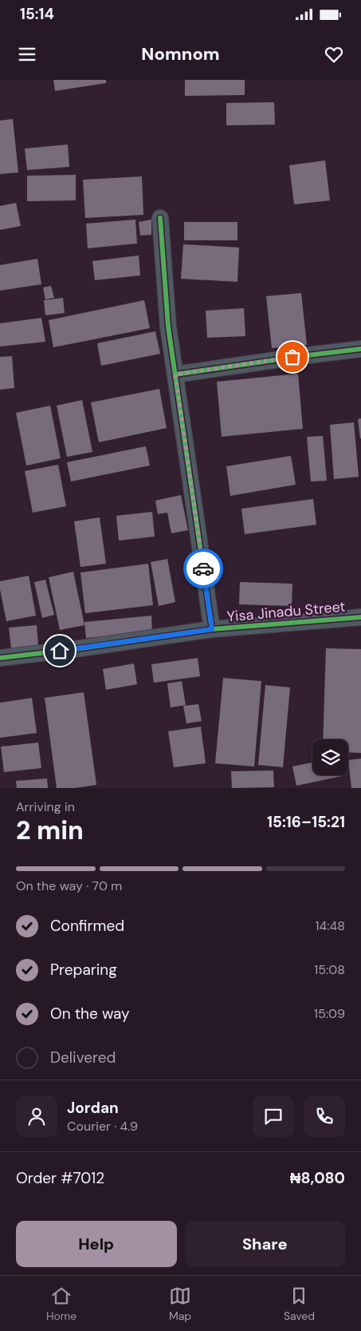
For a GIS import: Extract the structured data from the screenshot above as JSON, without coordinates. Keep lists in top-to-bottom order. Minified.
{"streets":{"street":["Yisa Jinadu Street"]},"page":{"status":"15:14","header":"Nomnom","heading":["2 min","Arriving in","15:16–15:21"],"panel":["Jordan","Courier · 4.9","Order #7012","₦8,080"],"bar":"On the way · 70 m","list":[["Confirmed","14:48"],["Preparing","15:08"],["On the way","15:09"],"Delivered"],"buttons":["Help","Share"],"tabs":["Home","Map","Saved"]}}
